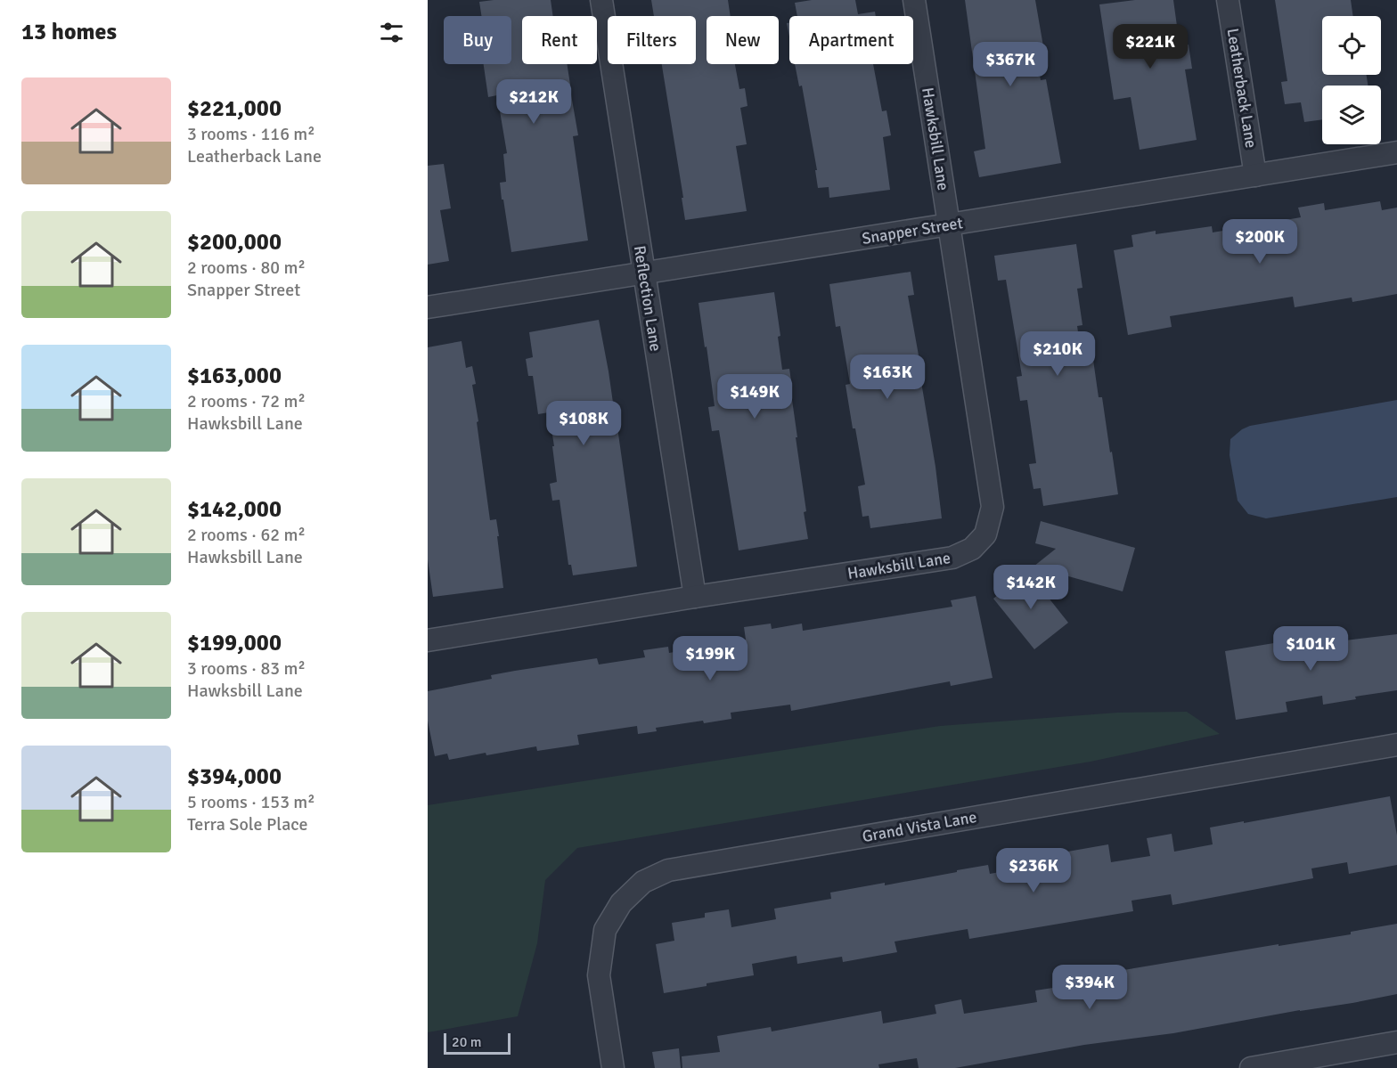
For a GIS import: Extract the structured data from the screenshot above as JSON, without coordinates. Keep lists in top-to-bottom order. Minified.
{"streets":{"street":["Leatherback Lane","Hawksbill Lane","Snapper Street","Reflection Lane","Grand Vista Lane"]},"crossings":[["Leatherback Lane","Snapper Street"],["Hawksbill Lane","Snapper Street"],["Hawksbill Lane","Reflection Lane"],["Snapper Street","Reflection Lane"]],"scale_bar":"20 m","page":{"heading":"13 homes","chip":["Buy","Rent","Filters","New","Apartment"],"price":["$221K","$367K","$212K","$200K","$210K","$163K","$149K","$108K","$142K","$101K","$199K","$236K","$394K"],"list":[{"name":"$221,000","note":"3 rooms · 116 m² · Leatherback Lane"},{"name":"$200,000","note":"2 rooms · 80 m² · Snapper Street"},{"name":"$163,000","note":"2 rooms · 72 m² · Hawksbill Lane"},{"name":"$142,000","note":"2 rooms · 62 m² · Hawksbill Lane"},{"name":"$199,000","note":"3 rooms · 83 m² · Hawksbill Lane"},{"name":"$394,000","note":"5 rooms · 153 m² · Terra Sole Place"}],"scale":"20 m"}}
